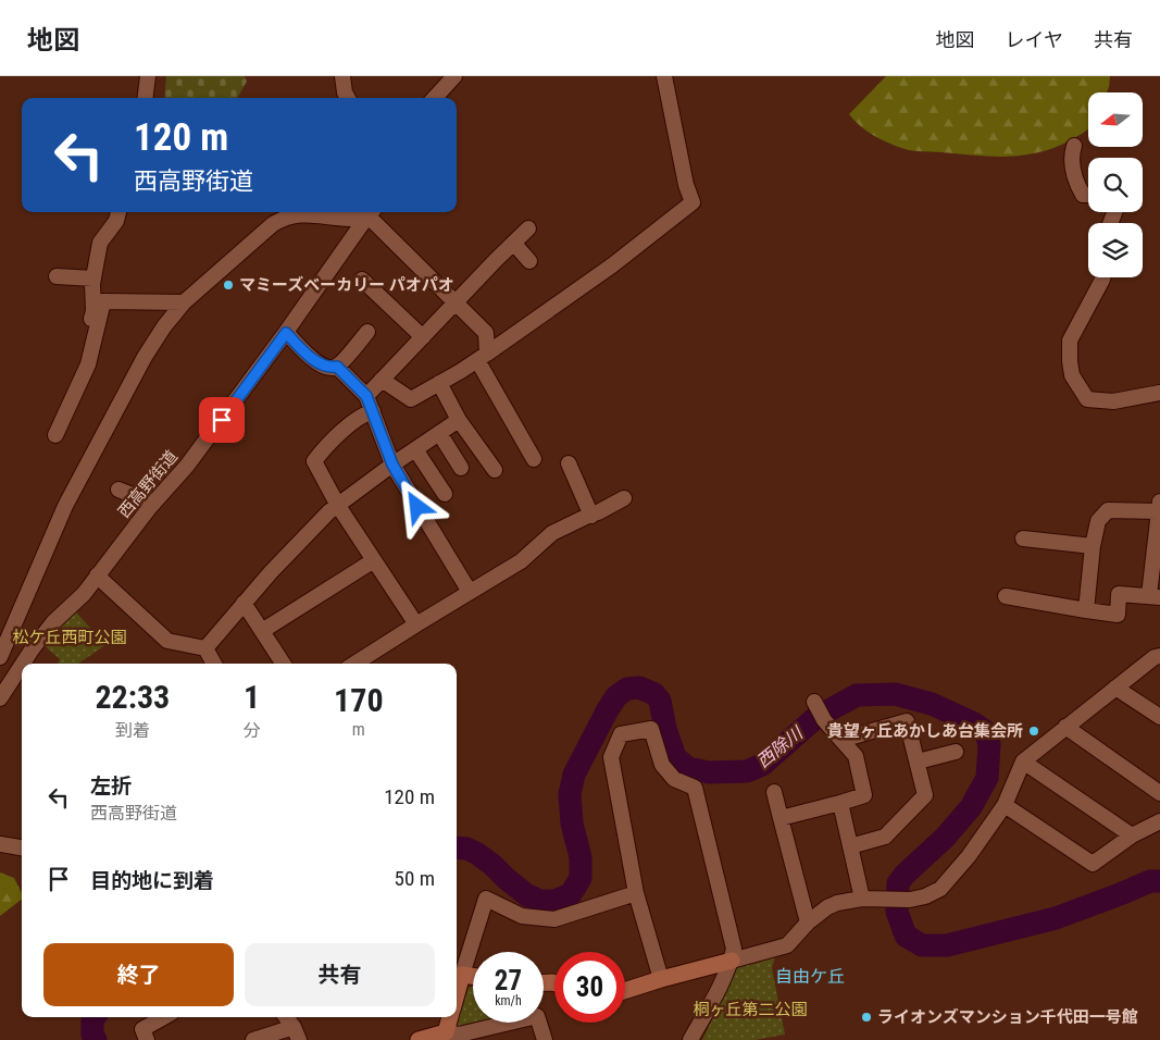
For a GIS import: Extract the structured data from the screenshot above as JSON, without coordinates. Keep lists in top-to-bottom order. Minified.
{"streets":{"street":["西高野街道"]},"districts":["自由ケ丘"],"water":["西除川"],"parks":["松ケ丘西町公園","桐ヶ丘第二公園"],"places":["マミーズベーカリー パオパオ","貴望ヶ丘あかしあ台集会所","ライオンズマンション千代田一号館"],"north":"left","page":{"header":"地図","nav":["地図","レイヤ","共有"],"turn":["120 m","西高野街道"],"eta":["22:33","到着","1","分","170","m"],"list":[{"name":"左折","note":"西高野街道","value":"120 m"},{"name":"目的地に到着","value":"50 m"}],"buttons":["終了","共有"],"speed":"27 km/h","limit":"30"}}
